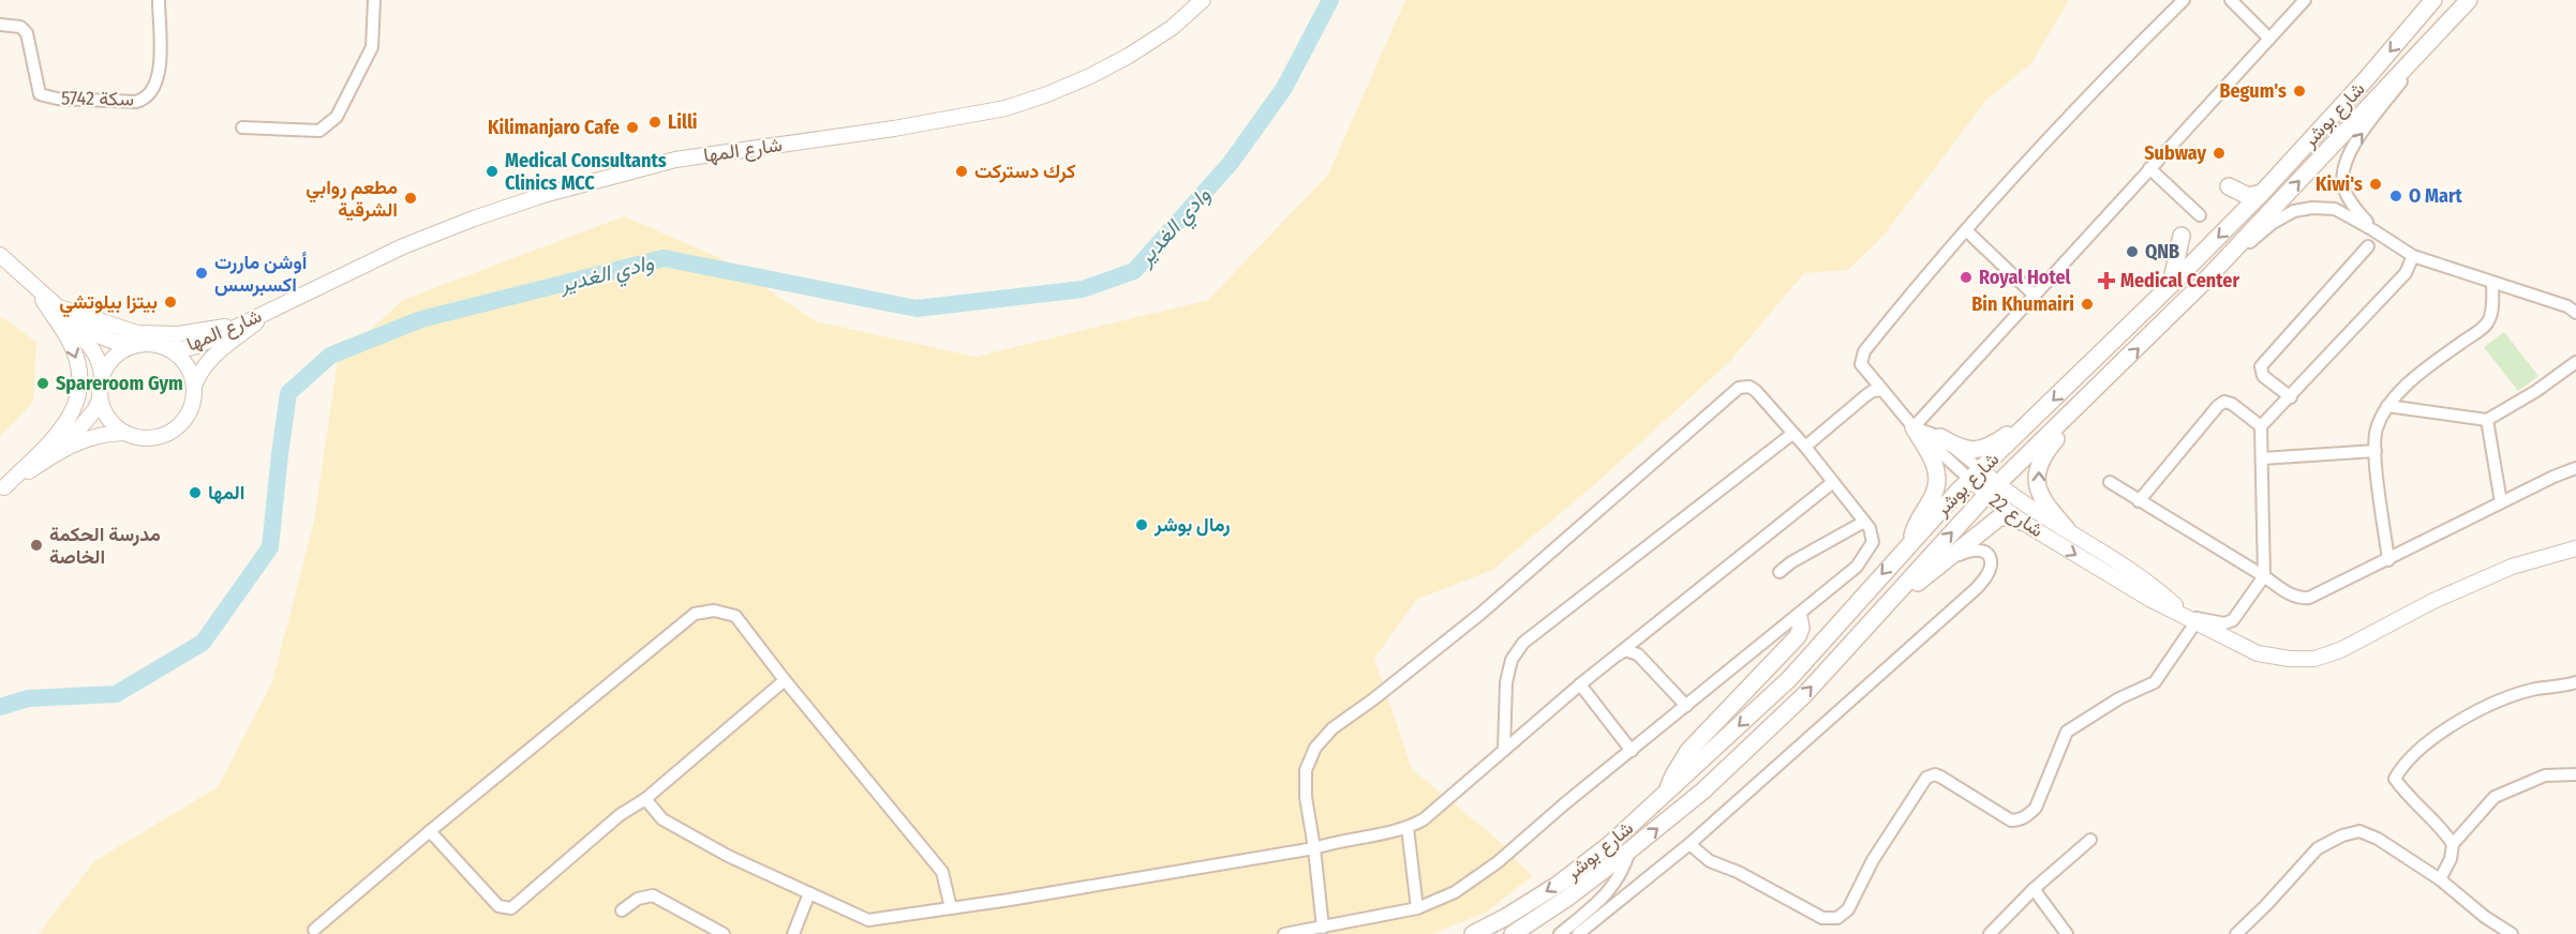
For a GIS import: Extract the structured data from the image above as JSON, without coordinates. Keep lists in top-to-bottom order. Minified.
{"streets":{"main road":["شارع بوشر"],"street":["سكة 5742","شارع المها","شارع 22"]},"crossings":[["شارع بوشر","شارع 22"]],"water":["وادي الغدير"],"places":{"other":["Begum's","Lilli","Kilimanjaro Cafe","Subway","Medical Consultants Clinics MCC","كرك دستركت","Kiwi's","O Mart","مطعم روابي الشرقية","QNB","أوشن ماررت اكسبرسس","Royal Hotel","بيتزا بيلوتشي","Bin Khumairi","Spareroom Gym","المها","رمال بوشر","مدرسة الحكمة الخاصة"],"health":["Medical Center"]}}
